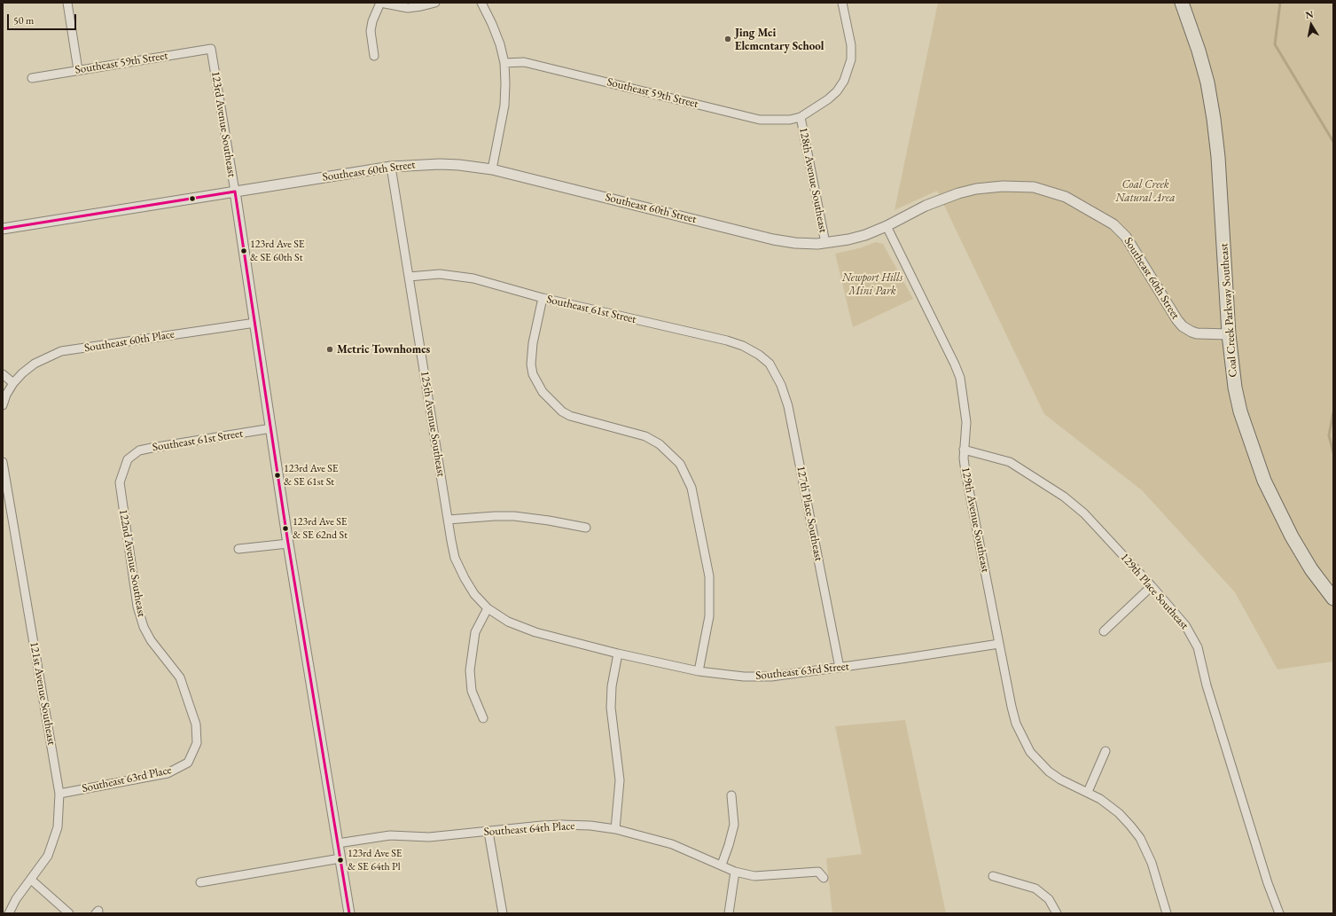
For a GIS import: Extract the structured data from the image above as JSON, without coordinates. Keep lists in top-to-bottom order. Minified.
{"streets":{"main road":["Coal Creek Parkway Southeast"],"street":["Southeast 59th Street","123rd Avenue Southeast","Southeast 60th Street","128th Avenue Southeast","Southeast 61st Street","Southeast 60th Place","125th Avenue Southeast","127th Place Southeast","129th Avenue Southeast","122nd Avenue Southeast","129th Place Southeast","Southeast 63rd Street","121st Avenue Southeast","Southeast 63rd Place","Southeast 64th Place"]},"crossings":[["Southeast 59th Street","123rd Avenue Southeast"],["Southeast 59th Street","128th Avenue Southeast"],["123rd Avenue Southeast","Southeast 60th Street"],["123rd Avenue Southeast","Southeast 61st Street"],["123rd Avenue Southeast","Southeast 60th Place"],["123rd Avenue Southeast","Southeast 64th Place"],["Southeast 60th Street","128th Avenue Southeast"],["Southeast 60th Street","Coal Creek Parkway Southeast"],["Southeast 60th Street","125th Avenue Southeast"],["Southeast 60th Street","129th Avenue Southeast"],["Southeast 61st Street","125th Avenue Southeast"],["Southeast 61st Street","127th Place Southeast"],["Southeast 61st Street","122nd Avenue Southeast"],["125th Avenue Southeast","Southeast 63rd Street"],["127th Place Southeast","Southeast 63rd Street"],["129th Avenue Southeast","129th Place Southeast"],["129th Avenue Southeast","Southeast 63rd Street"],["122nd Avenue Southeast","Southeast 63rd Place"],["121st Avenue Southeast","Southeast 63rd Place"]],"parks":["Coal Creek Natural Area","Newport Hills Mini Park"],"places":["Jing Mei Elementary School","123rd Ave SE & SE 60th St","Metric Townhomes","123rd Ave SE & SE 61st St","123rd Ave SE & SE 62nd St","123rd Ave SE & SE 64th Pl"],"scale_bar":"50 m","north":"top"}
